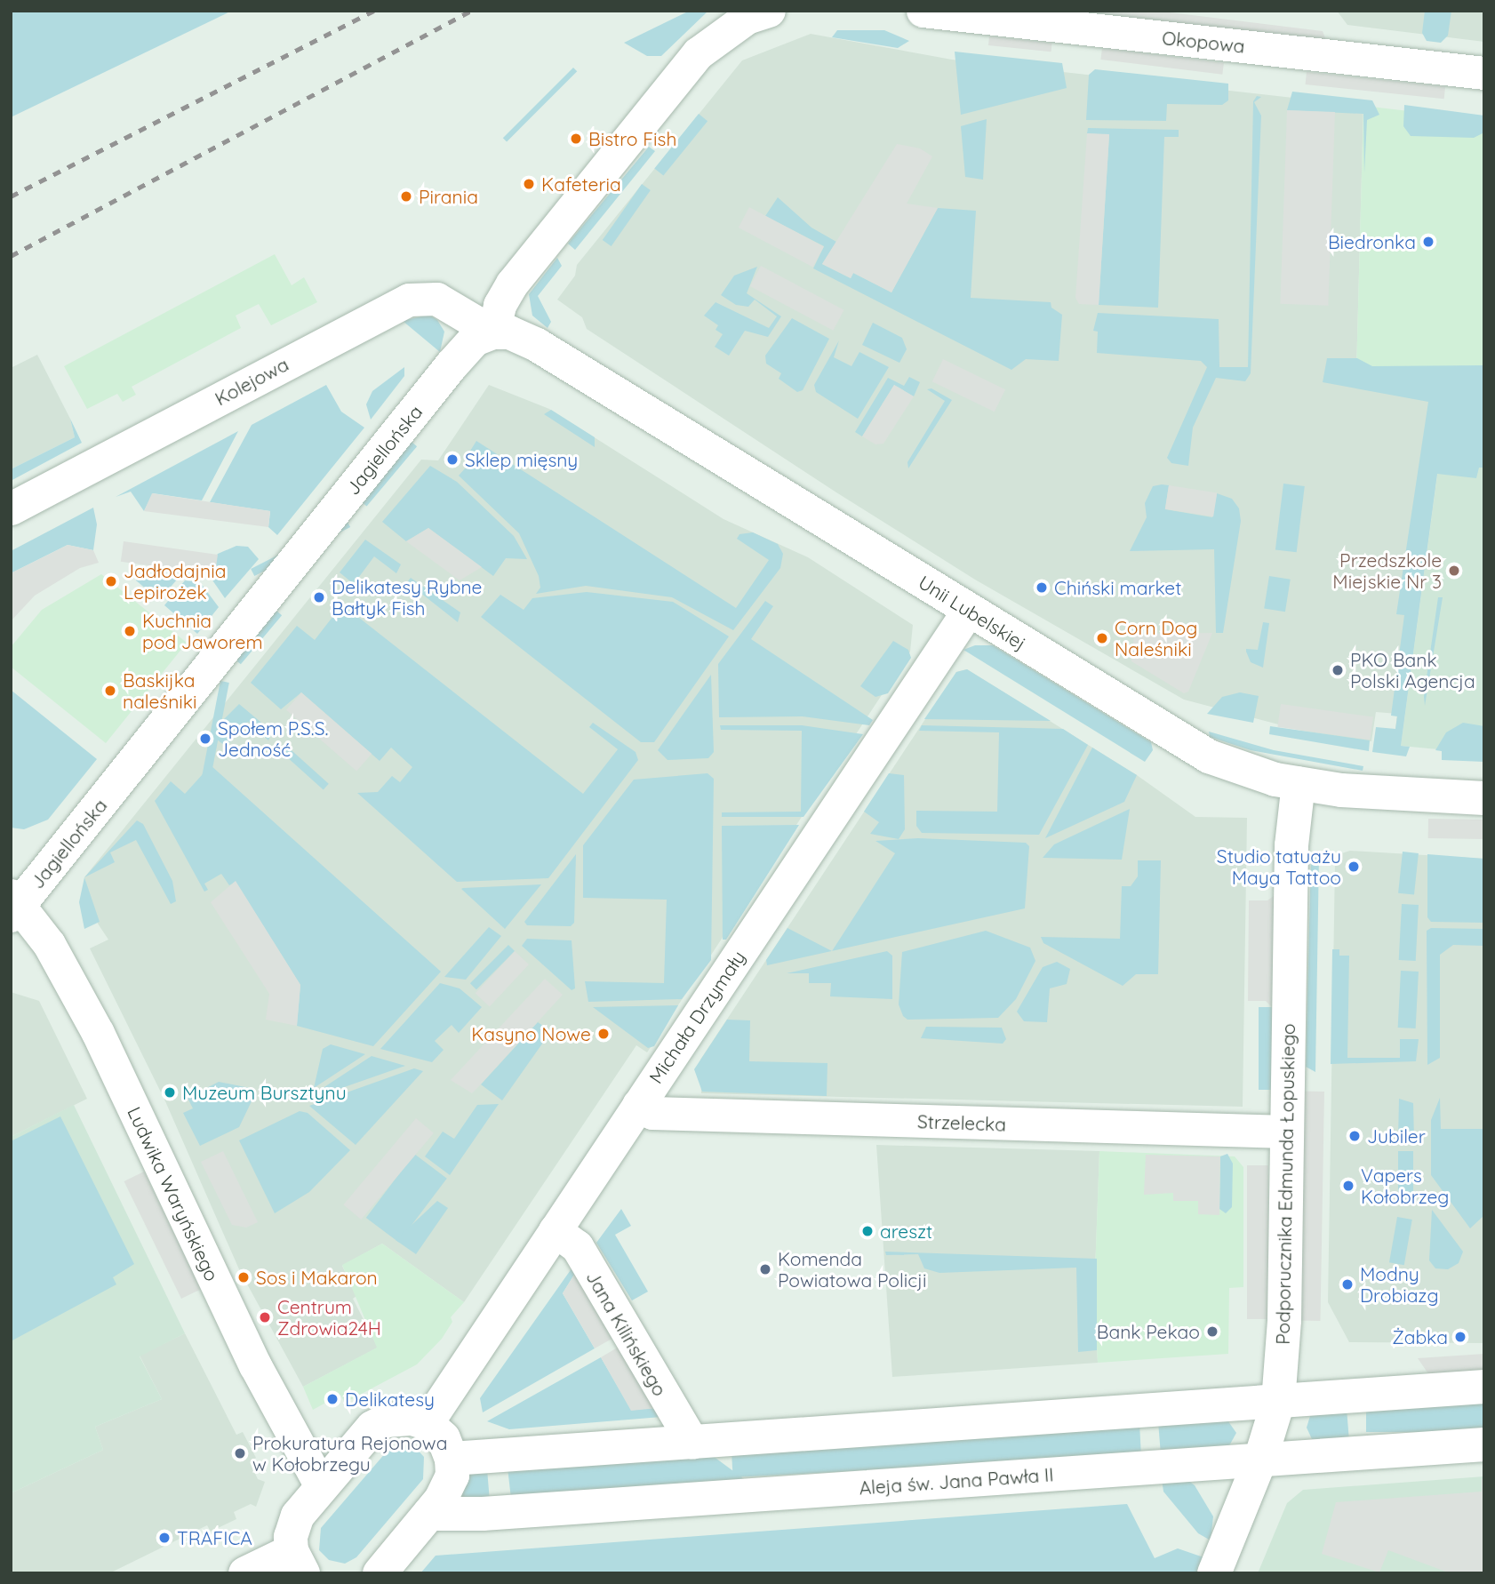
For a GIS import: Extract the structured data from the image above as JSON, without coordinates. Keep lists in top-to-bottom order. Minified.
{"streets":{"street":["Okopowa","Kolejowa","Jagiellońska","Unii Lubelskiej","Michała Drzymały","Strzelecka","Podporucznika Edmunda Łopuskiego","Ludwika Waryńskiego","Jana Kilińskiego","Aleja św. Jana Pawła II"]},"crossings":[["Kolejowa","Jagiellońska"],["Kolejowa","Unii Lubelskiej"],["Jagiellońska","Unii Lubelskiej"],["Jagiellońska","Ludwika Waryńskiego"],["Unii Lubelskiej","Michała Drzymały"],["Unii Lubelskiej","Podporucznika Edmunda Łopuskiego"],["Michała Drzymały","Strzelecka"],["Michała Drzymały","Jana Kilińskiego"],["Strzelecka","Podporucznika Edmunda Łopuskiego"],["Podporucznika Edmunda Łopuskiego","Aleja św. Jana Pawła II"]],"places":["Bistro Fish","Kafeteria","Pirania","Biedronka","Sklep mięsny","Przedszkole Miejskie Nr 3","Jadłodajnia Lepirożek","Chiński market","Delikatesy Rybne Bałtyk Fish","Kuchnia pod Jaworem","Corn Dog Naleśniki","PKO Bank Polski Agencja","Baskijka naleśniki","Społem P.S.S. Jedność","Studio tatuażu Maya Tattoo","Kasyno Nowe","Muzeum Bursztynu","Jubiler","Vapers Kołobrzeg","areszt","Komenda Powiatowa Policji","Sos i Makaron","Modny Drobiazg","Centrum Zdrowia24H","Bank Pekao","Żabka","Delikatesy","Prokuratura Rejonowa w Kołobrzegu","TRAFICA"]}
